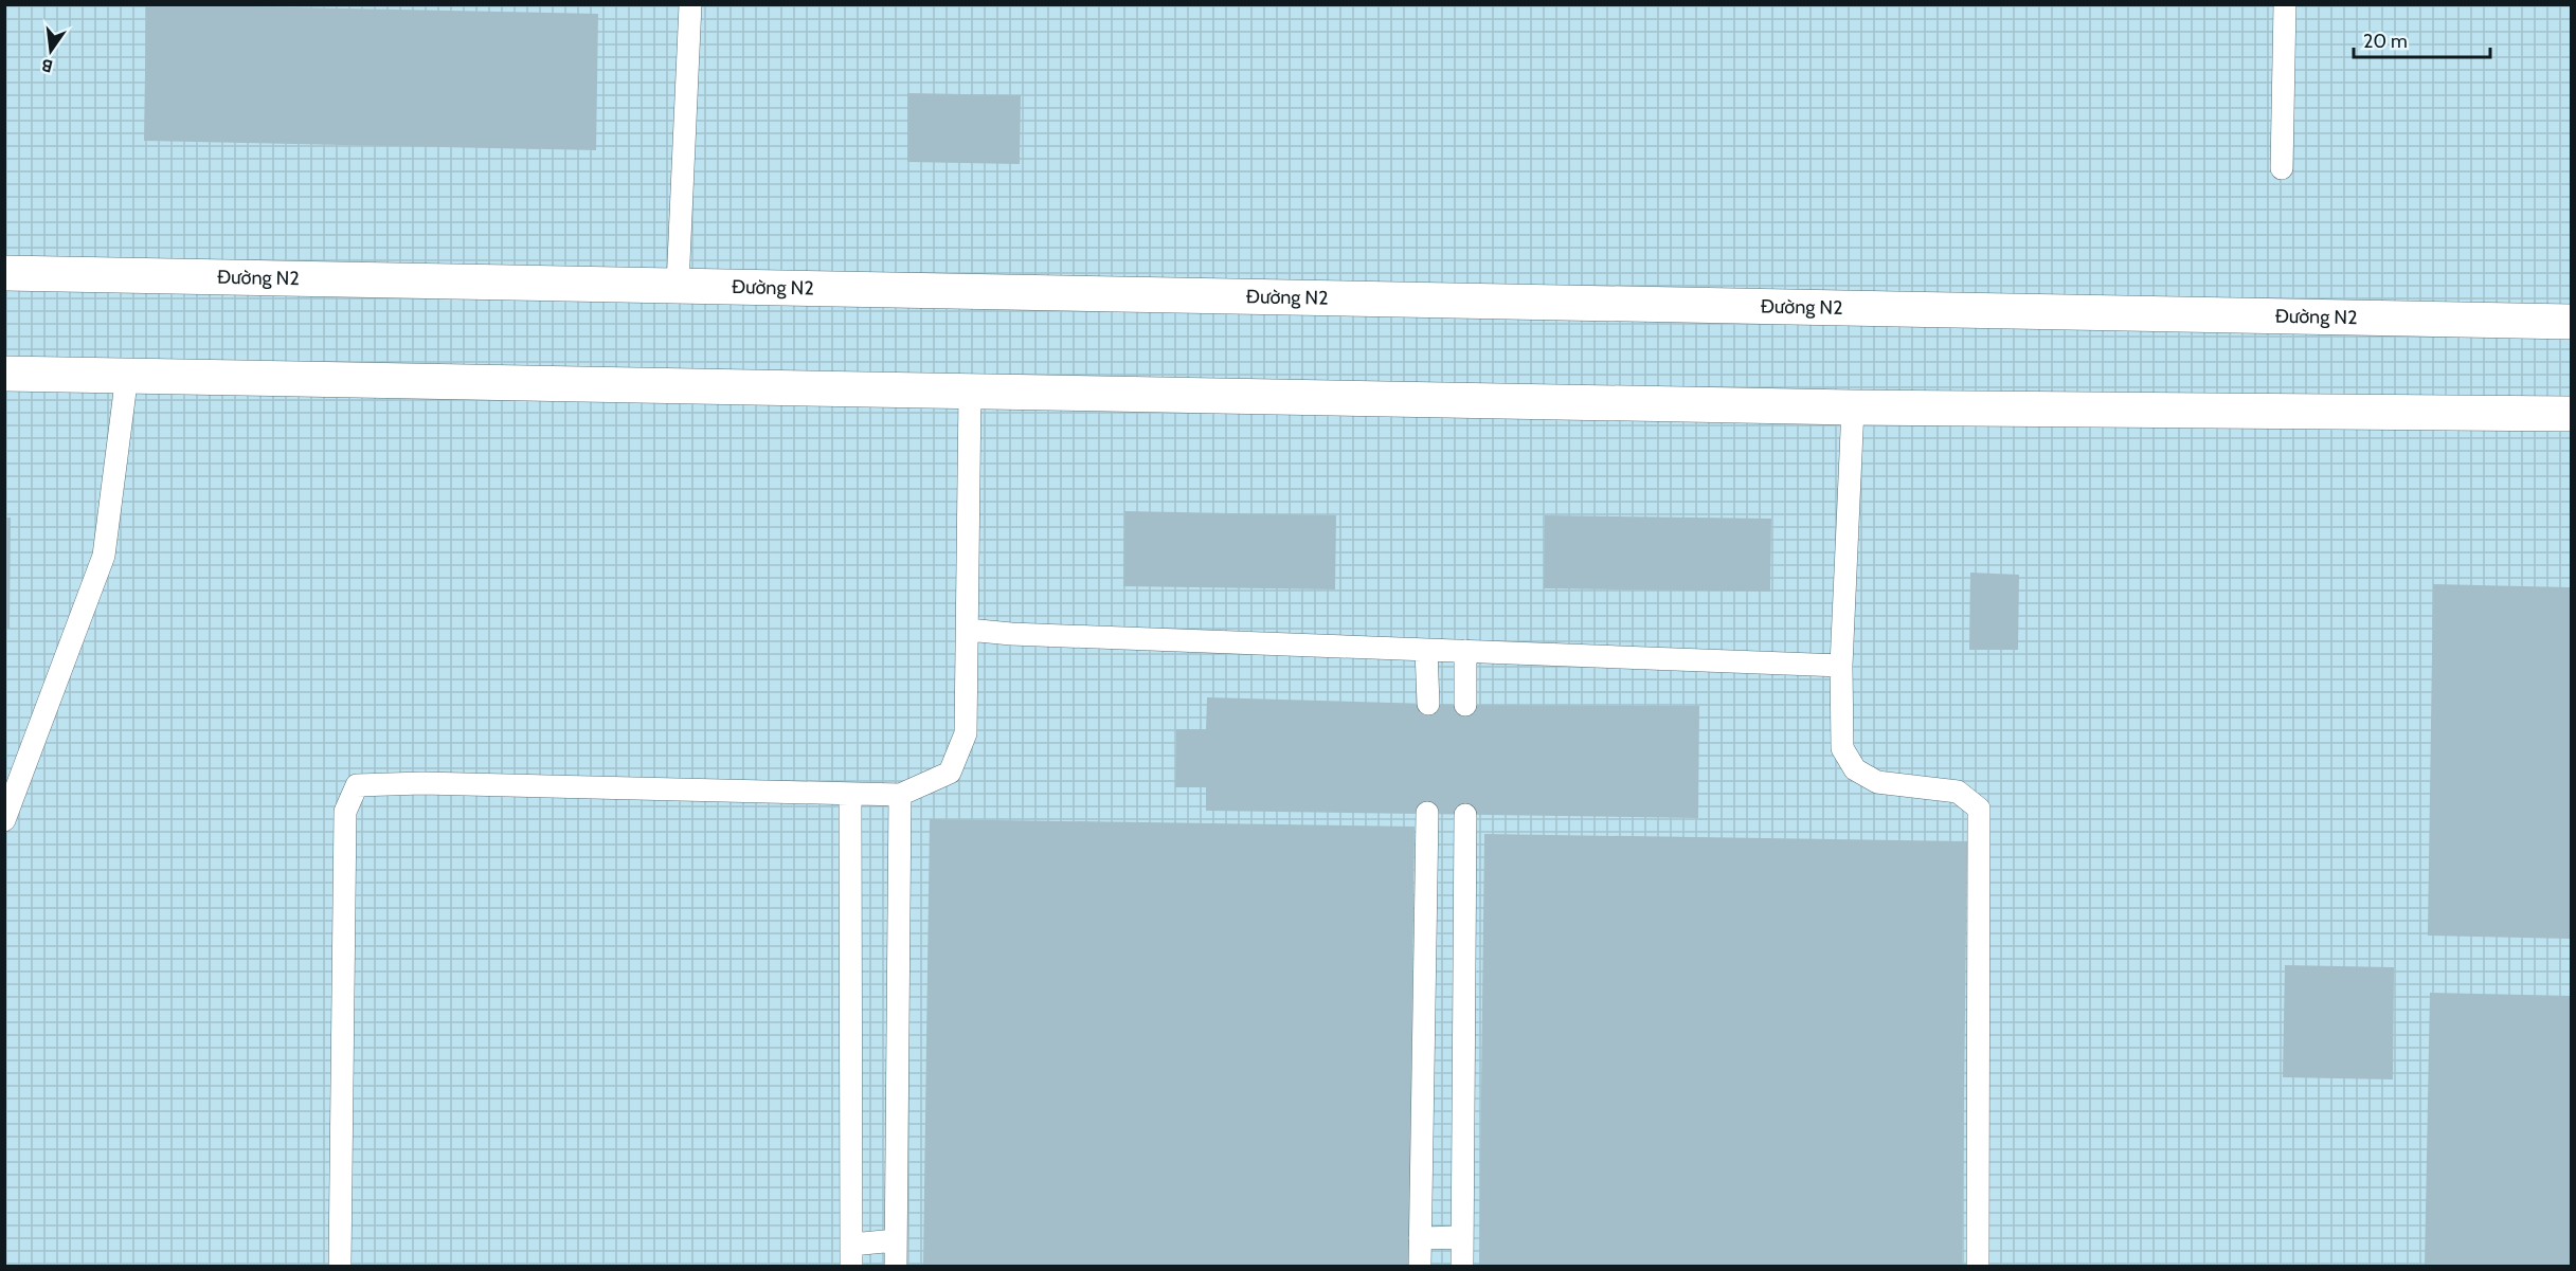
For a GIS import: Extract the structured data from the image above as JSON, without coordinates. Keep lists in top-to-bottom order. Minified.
{"streets":{"street":["Đường N2"]},"scale_bar":"20 m","north":"bottom"}
